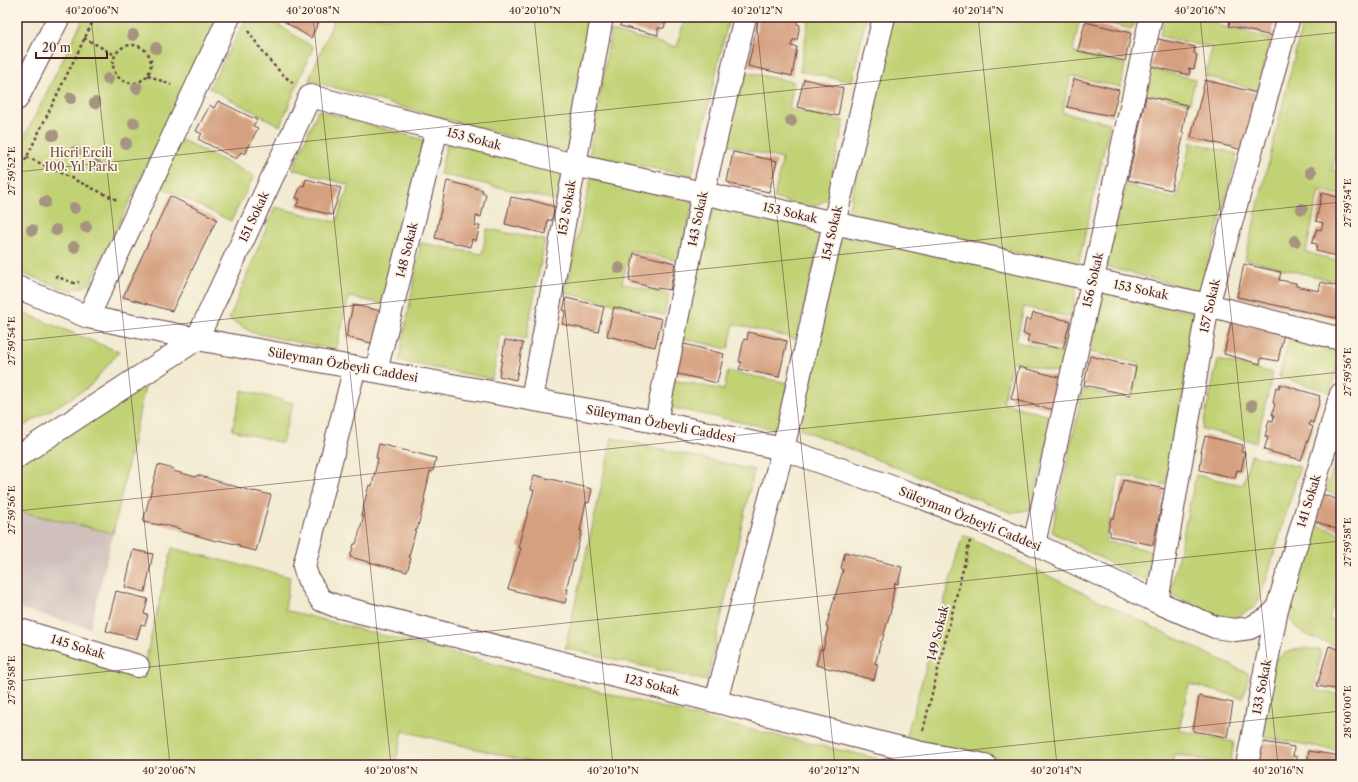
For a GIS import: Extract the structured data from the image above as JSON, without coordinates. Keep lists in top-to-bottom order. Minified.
{"streets":{"street":["153 Sokak","152 Sokak","151 Sokak","143 Sokak","154 Sokak","148 Sokak","156 Sokak","157 Sokak","Süleyman Özbeyli Caddesi","141 Sokak","145 Sokak","123 Sokak","133 Sokak"],"path":["149 Sokak"]},"crossings":[["153 Sokak","152 Sokak"],["153 Sokak","151 Sokak"],["153 Sokak","143 Sokak"],["153 Sokak","154 Sokak"],["153 Sokak","148 Sokak"],["153 Sokak","156 Sokak"],["153 Sokak","157 Sokak"],["152 Sokak","Süleyman Özbeyli Caddesi"],["151 Sokak","Süleyman Özbeyli Caddesi"],["143 Sokak","Süleyman Özbeyli Caddesi"],["154 Sokak","Süleyman Özbeyli Caddesi"],["154 Sokak","123 Sokak"],["148 Sokak","Süleyman Özbeyli Caddesi"],["156 Sokak","Süleyman Özbeyli Caddesi"],["157 Sokak","Süleyman Özbeyli Caddesi"],["Süleyman Özbeyli Caddesi","141 Sokak"],["Süleyman Özbeyli Caddesi","149 Sokak"],["Süleyman Özbeyli Caddesi","123 Sokak"],["Süleyman Özbeyli Caddesi","133 Sokak"],["141 Sokak","133 Sokak"],["149 Sokak","123 Sokak"]],"parks":["Hicri Ercili 100. Yıl Parkı"],"scale_bar":"20 m","coordinates":["40°20'06\"N","40°20'08\"N","40°20'10\"N","40°20'12\"N","40°20'14\"N","40°20'16\"N","27°59'52\"E","27°59'54\"E","27°59'56\"E","27°59'58\"E","28°00'00\"E"]}
